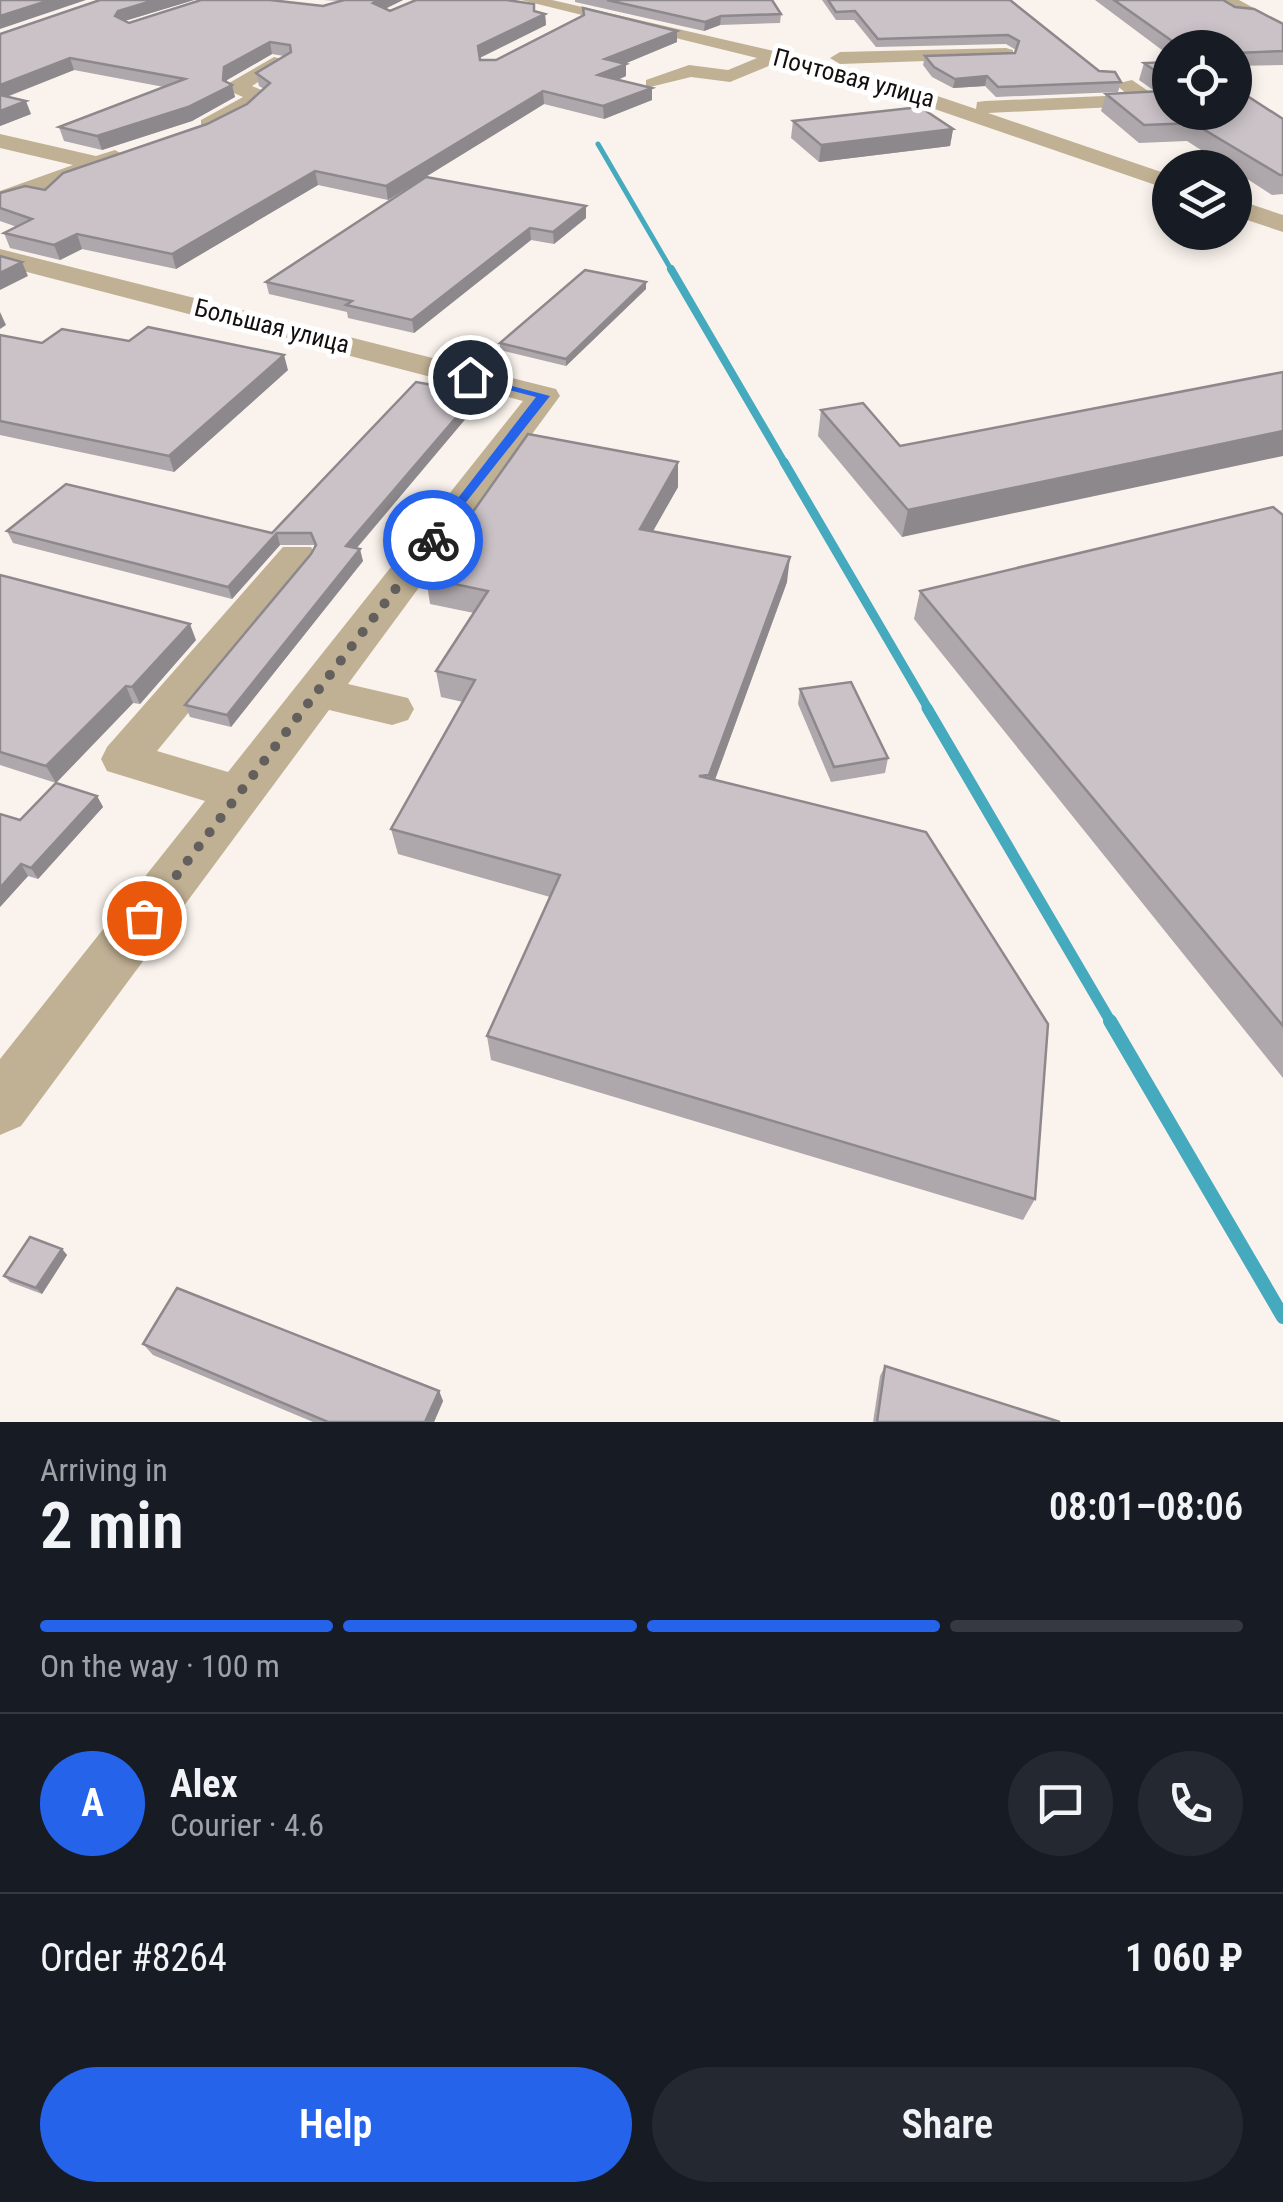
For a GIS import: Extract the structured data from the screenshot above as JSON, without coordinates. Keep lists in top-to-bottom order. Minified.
{"streets":{"street":["Почтовая улица","Большая улица"]},"page":{"heading":["2 min","Arriving in","08:01–08:06"],"panel":["Alex","Courier · 4.6","Order #8264","1 060 ₽"],"bar":"On the way · 100 m","round":"A","buttons":["Help","Share"]}}
